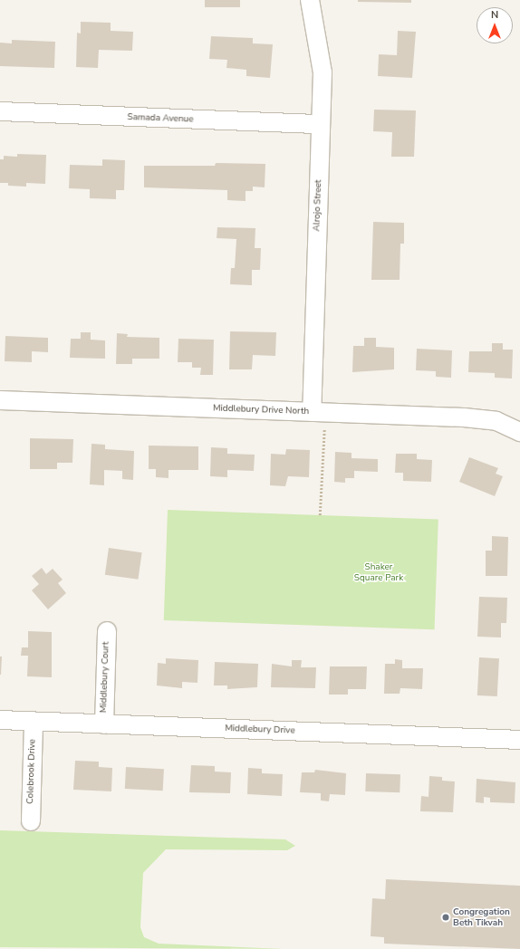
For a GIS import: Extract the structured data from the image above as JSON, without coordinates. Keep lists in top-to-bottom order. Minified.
{"streets":{"street":["Samada Avenue","Alrojo Street","Middlebury Drive North","Middlebury Court","Middlebury Drive","Colebrook Drive"]},"crossings":[["Samada Avenue","Alrojo Street"],["Alrojo Street","Middlebury Drive North"],["Middlebury Court","Middlebury Drive"],["Middlebury Drive","Colebrook Drive"]],"parks":["Shaker Square Park"],"places":["Congregation Beth Tikvah"],"north":"top"}
